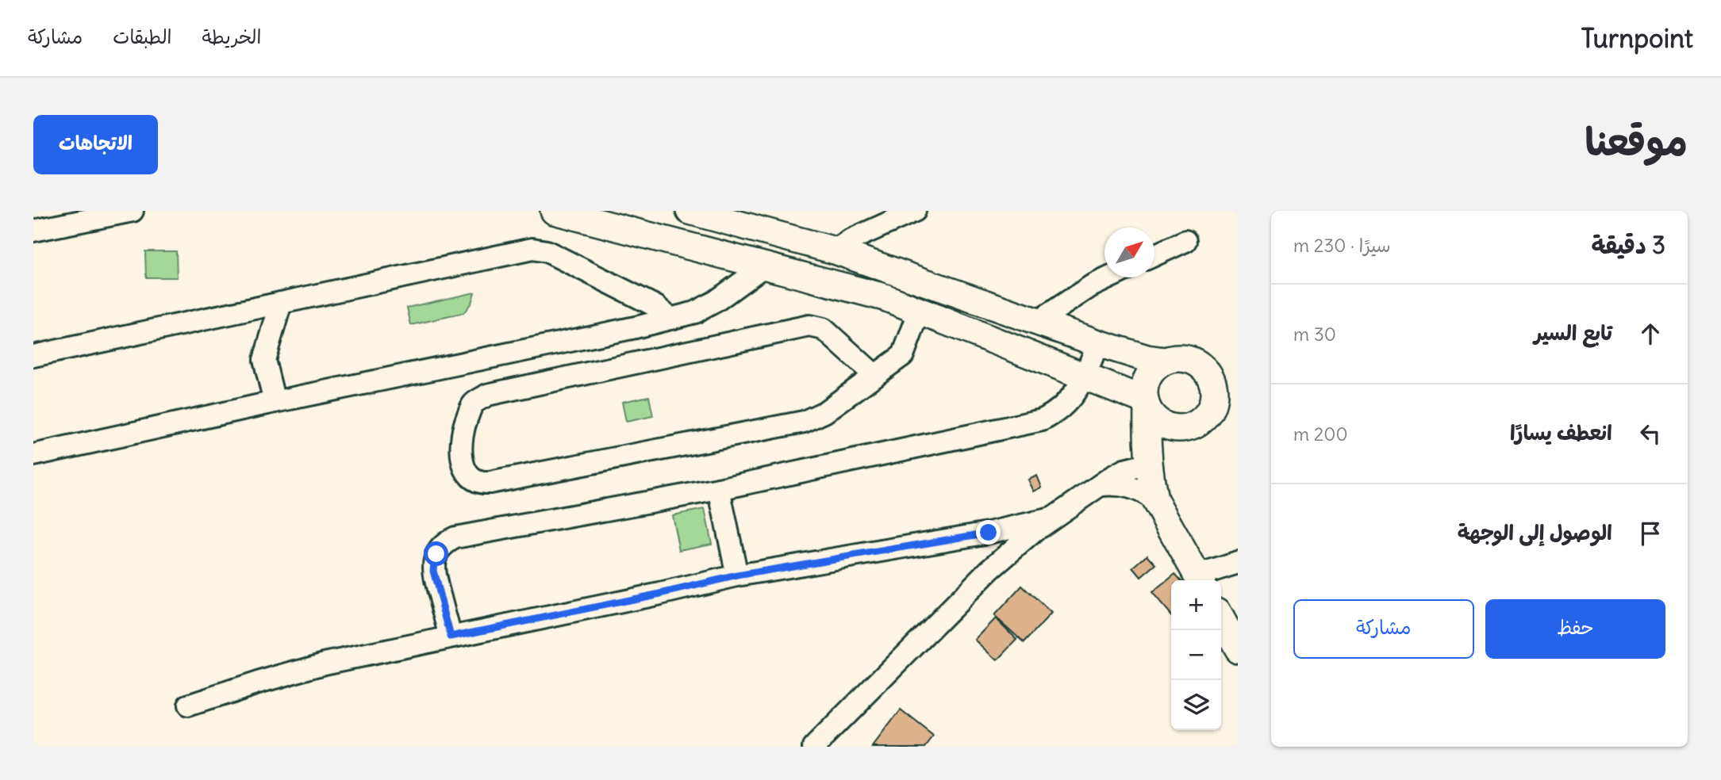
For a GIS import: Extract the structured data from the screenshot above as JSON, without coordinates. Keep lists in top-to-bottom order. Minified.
{"north":"top right","page":{"header":"Turnpoint","nav":["الخريطة","الطبقات","مشاركة"],"title":"موقعنا","buttons":["الاتجاهات",["حفظ","مشاركة"]],"heading":["3 دقيقة","سيرًا · 230 m"],"list":[["تابع السير","30 m"],["انعطف يسارًا","200 m"],"الوصول إلى الوجهة"],"map_buttons":["+","−"]}}
